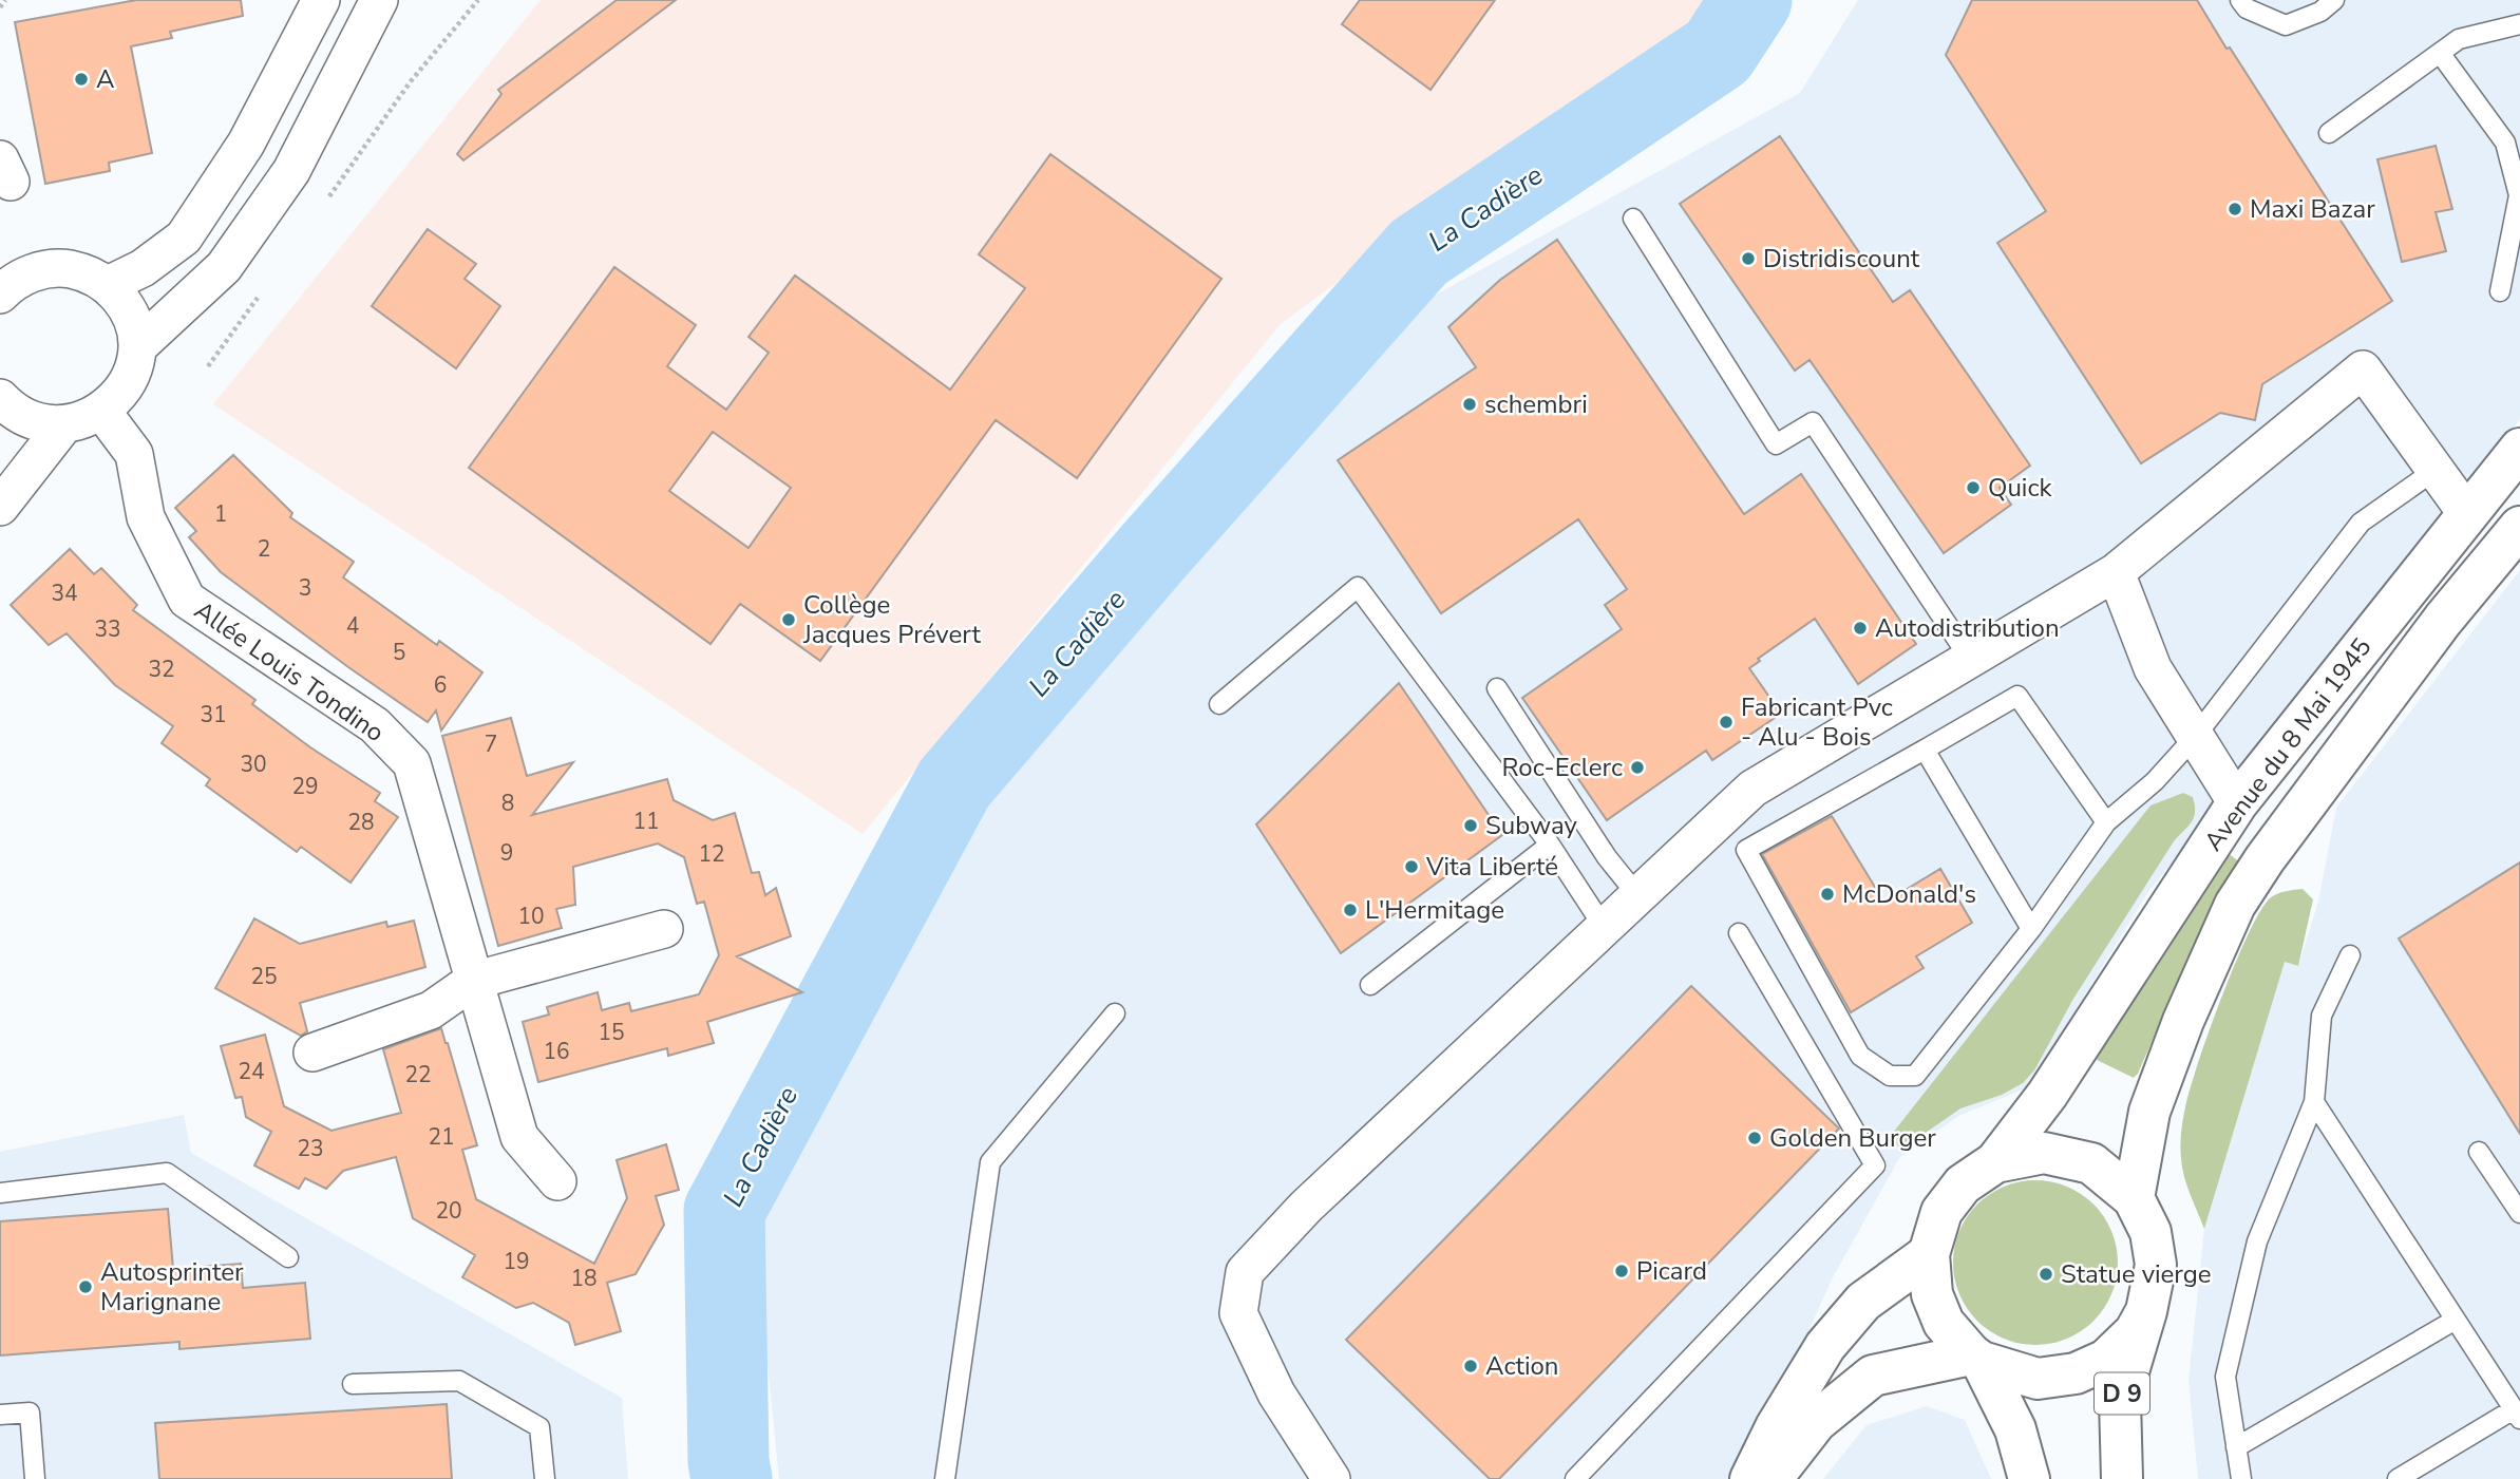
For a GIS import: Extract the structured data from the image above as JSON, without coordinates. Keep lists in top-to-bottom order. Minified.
{"streets":{"main road":["Avenue du 8 Mai 1945","D 9"],"street":["Allée Louis Tondino"]},"crossings":[["Avenue du 8 Mai 1945","D 9"]],"water":["La Cadière"],"places":["A","Maxi Bazar","Distridiscount","schembri","Quick","Collège Jacques Prévert","Autodistribution","Fabricant Pvc - Alu - Bois","Roc-Eclerc","Subway","Vita Liberté","McDonald's","L'Hermitage","Golden Burger","Picard","Statue vierge","Autosprinter Marignane","Action"],"house_numbers":["1","2","3","34","4","33","5","32","6","31","7","30","29","8","11","28","9","12","10","25","15","16","24","22","21","23","20","19","18"]}
